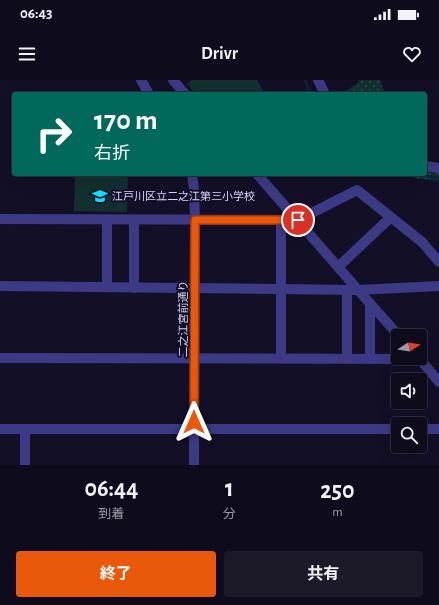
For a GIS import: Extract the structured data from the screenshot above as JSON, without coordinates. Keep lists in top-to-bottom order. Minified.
{"streets":{"street":["二之江宮前通り"]},"places":{"school or university":["江戸川区立二之江第三小学校"]},"north":"right","page":{"status":"06:43","header":"Drivr","turn":["170 m","右折"],"eta":["06:44","到着","1","分","250","m"],"buttons":["終了","共有"]}}
